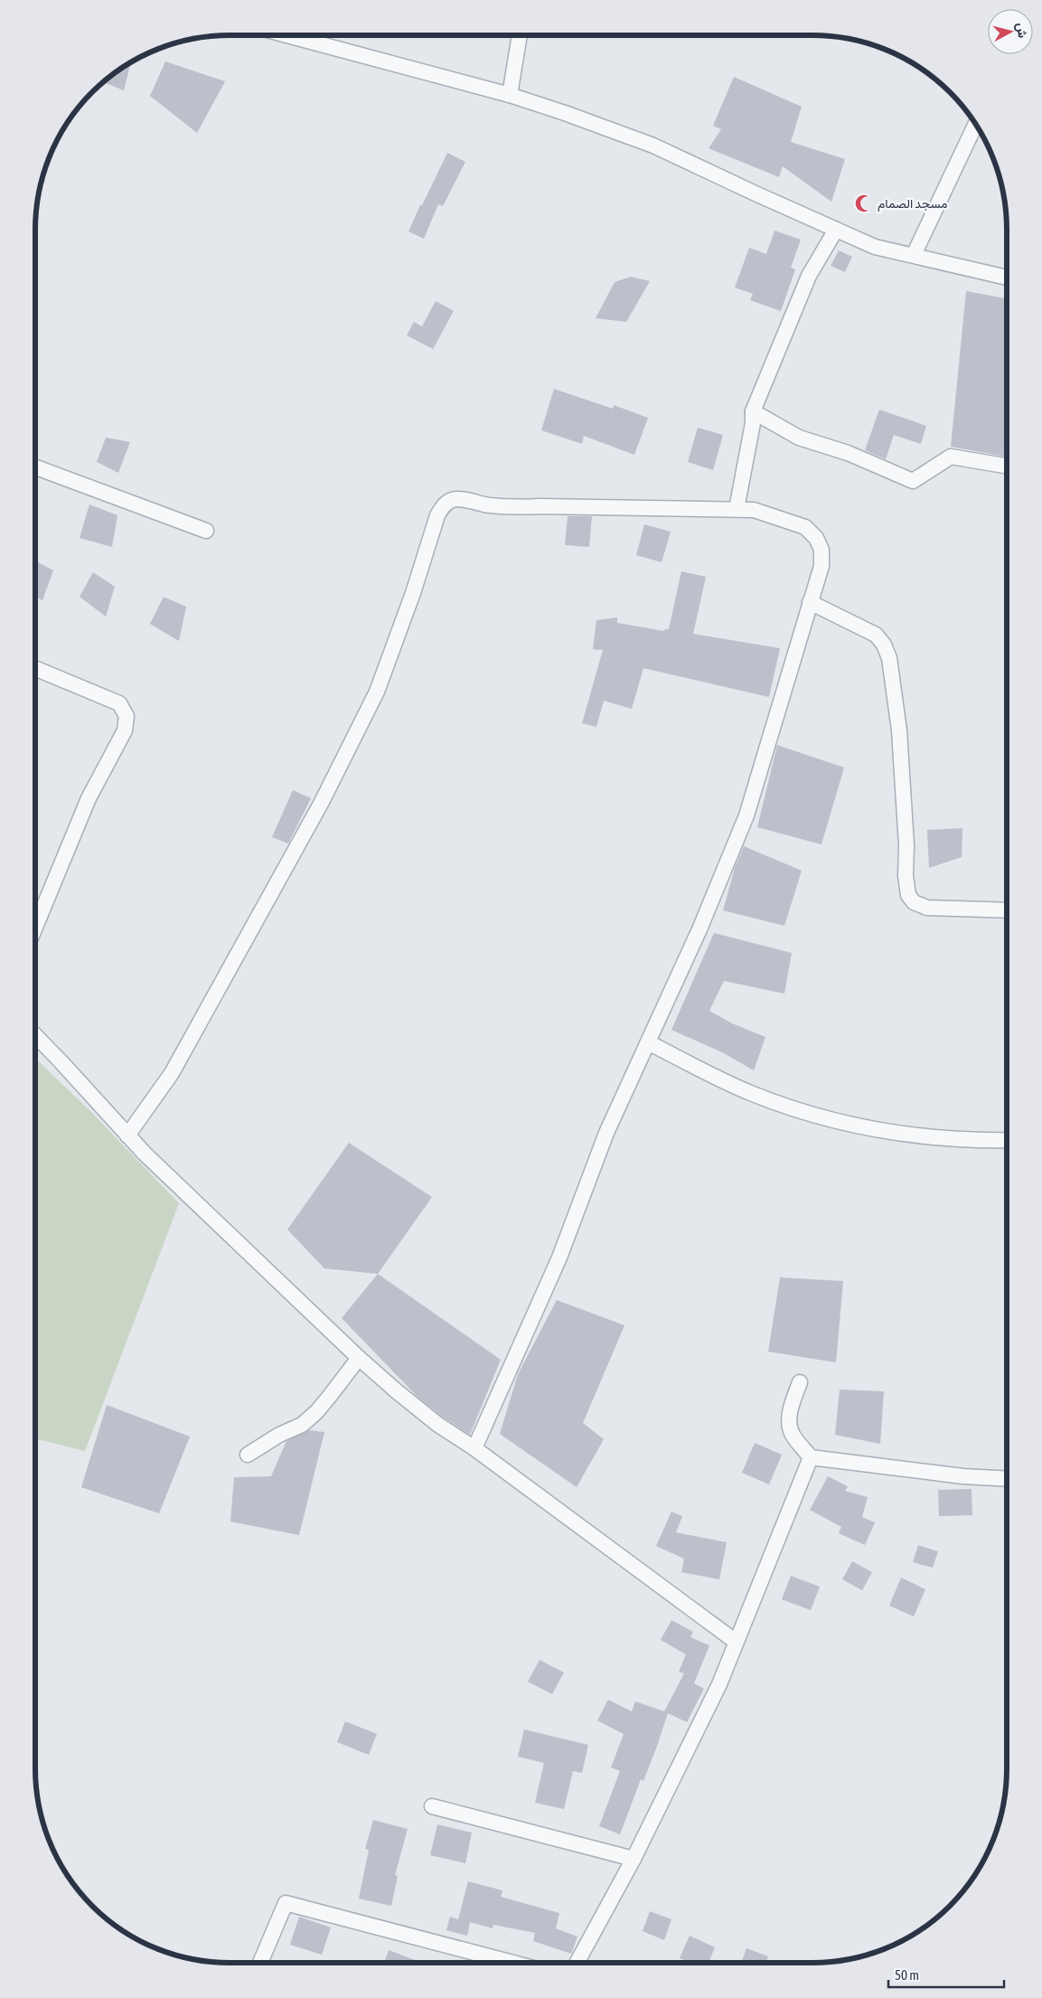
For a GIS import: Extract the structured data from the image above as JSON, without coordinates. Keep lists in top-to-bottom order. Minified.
{"places":{"mosque":["مسجد الصمام"]},"scale_bar":"50 m","north":"right"}
